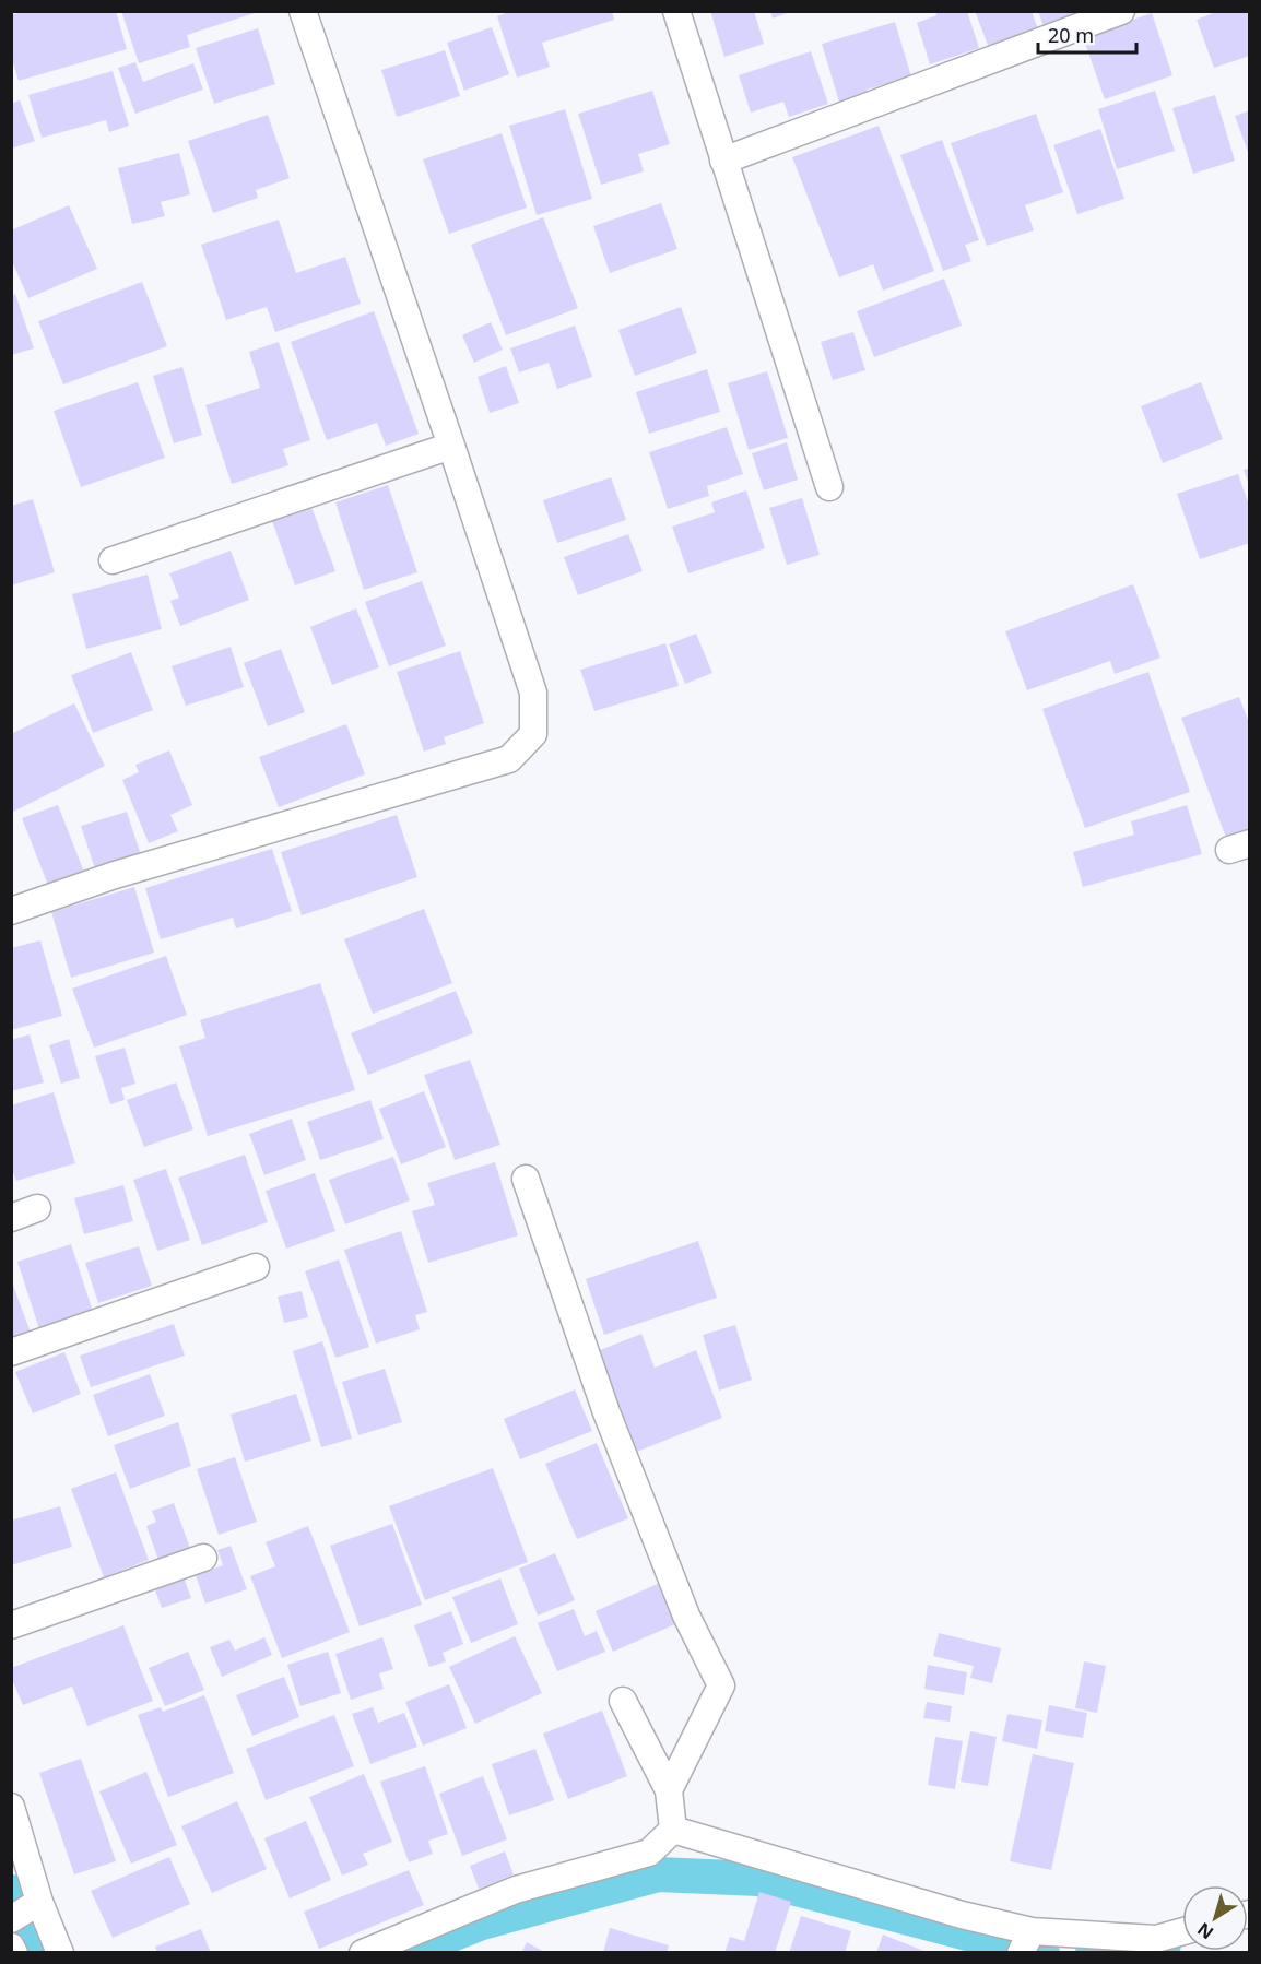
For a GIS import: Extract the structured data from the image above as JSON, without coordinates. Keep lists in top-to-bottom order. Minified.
{"scale_bar":"20 m","north":"bottom left"}
